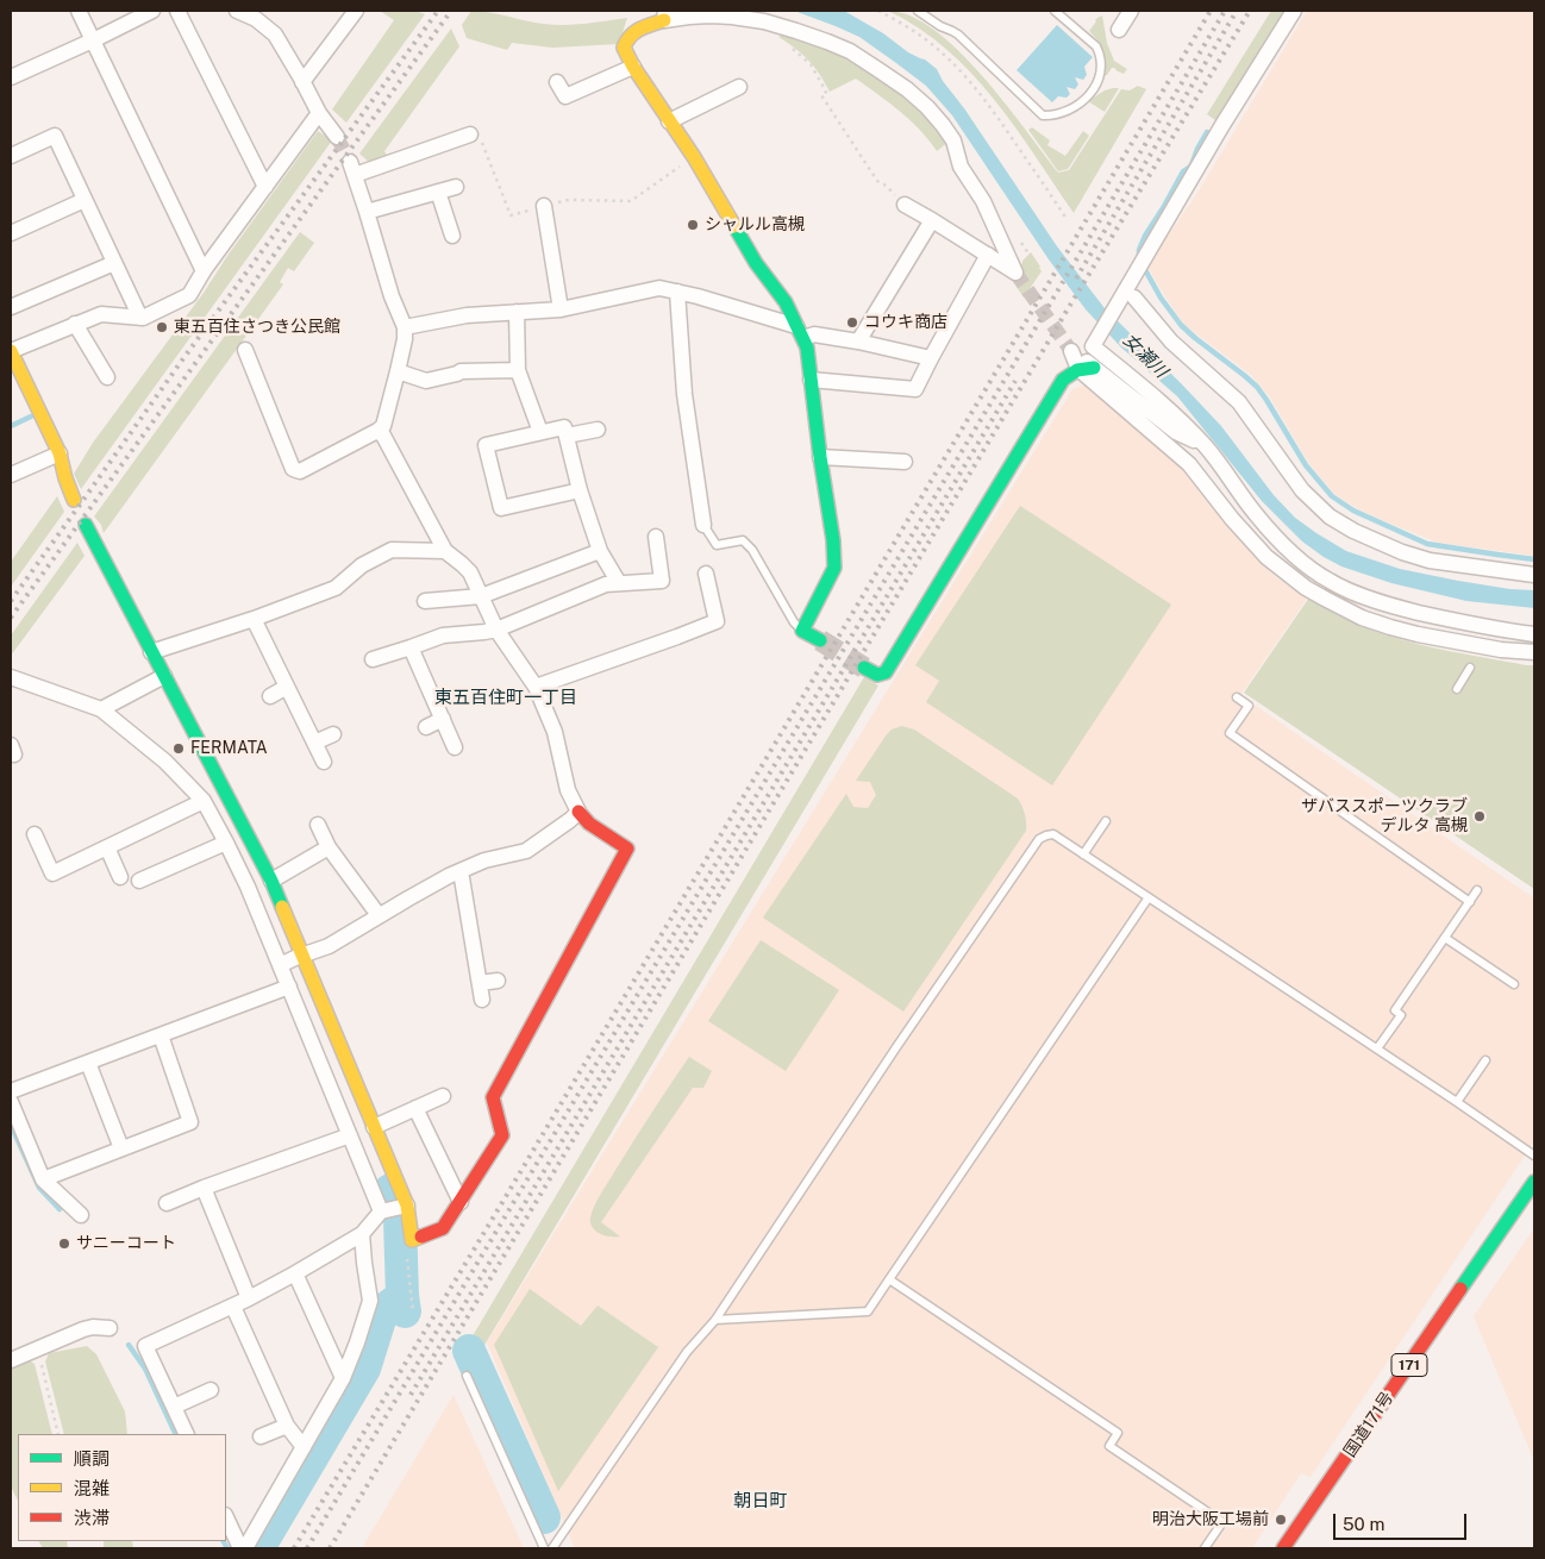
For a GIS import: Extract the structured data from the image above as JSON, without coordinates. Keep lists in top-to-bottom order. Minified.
{"streets":{"main road":["171","国道171号"]},"districts":["東五百住町一丁目","朝日町"],"water":["女瀬川"],"places":["シャルル高槻","コウキ商店","東五百住さつき公民館","FERMATA","ザバススポーツクラブ デルタ 高槻","サニーコート","明治大阪工場前"],"legend":["順調","混雑","渋滞"],"scale_bar":"50 m"}
